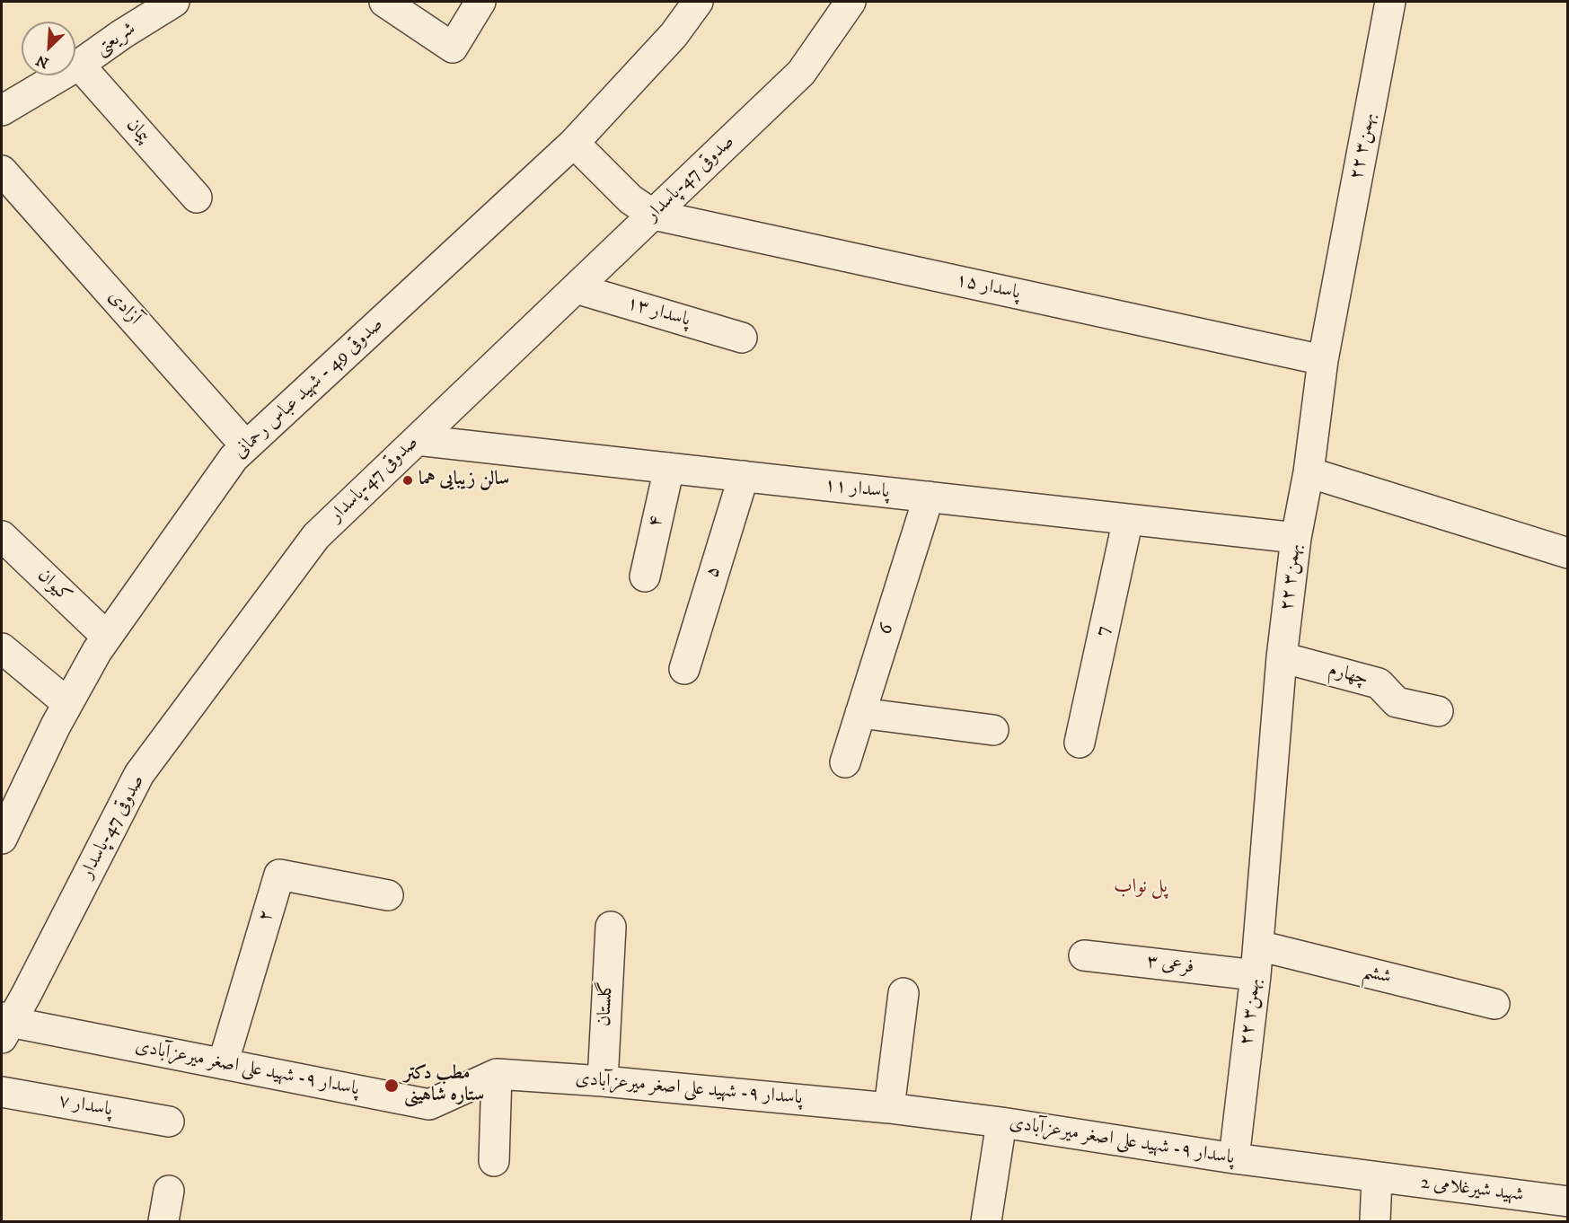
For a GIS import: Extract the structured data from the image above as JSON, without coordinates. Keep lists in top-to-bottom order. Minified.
{"streets":{"street":["شریعتی","پیمان","۲۲ بهمن۳","صدوقی 47-پاسدار","پاسدار ۱۵","آزادی","پاسدار ۱۳","صدوقی 49 - شهید عباس رحمانی","پاسدار ۱۱","۴","۵","کیوان","6","7","چهارم","۲","فرعی ۳","ششم","گلستان","پاسدار ۹- شهید علی اصغر میرعزآبادی","پاسدار ۷","شهید شیرغلامی 2"]},"crossings":[["شریعتی","پیمان"],["۲۲ بهمن۳","پاسدار ۱۵"],["۲۲ بهمن۳","پاسدار ۱۱"],["۲۲ بهمن۳","چهارم"],["۲۲ بهمن۳","فرعی ۳"],["۲۲ بهمن۳","ششم"],["۲۲ بهمن۳","پاسدار ۹- شهید علی اصغر میرعزآبادی"],["صدوقی 47-پاسدار","پاسدار ۱۵"],["صدوقی 47-پاسدار","پاسدار ۱۳"],["صدوقی 47-پاسدار","پاسدار ۱۱"],["صدوقی 47-پاسدار","پاسدار ۹- شهید علی اصغر میرعزآبادی"],["آزادی","صدوقی 49 - شهید عباس رحمانی"],["صدوقی 49 - شهید عباس رحمانی","کیوان"],["پاسدار ۱۱","۴"],["پاسدار ۱۱","۵"],["پاسدار ۱۱","6"],["پاسدار ۱۱","7"],["۲","پاسدار ۹- شهید علی اصغر میرعزآبادی"],["گلستان","پاسدار ۹- شهید علی اصغر میرعزآبادی"],["پاسدار ۹- شهید علی اصغر میرعزآبادی","شهید شیرغلامی 2"]],"districts":["پل نواب"],"places":["سالن زیبایی هما","مطب دکتر ستاره شاهینی"],"north":"bottom left"}
